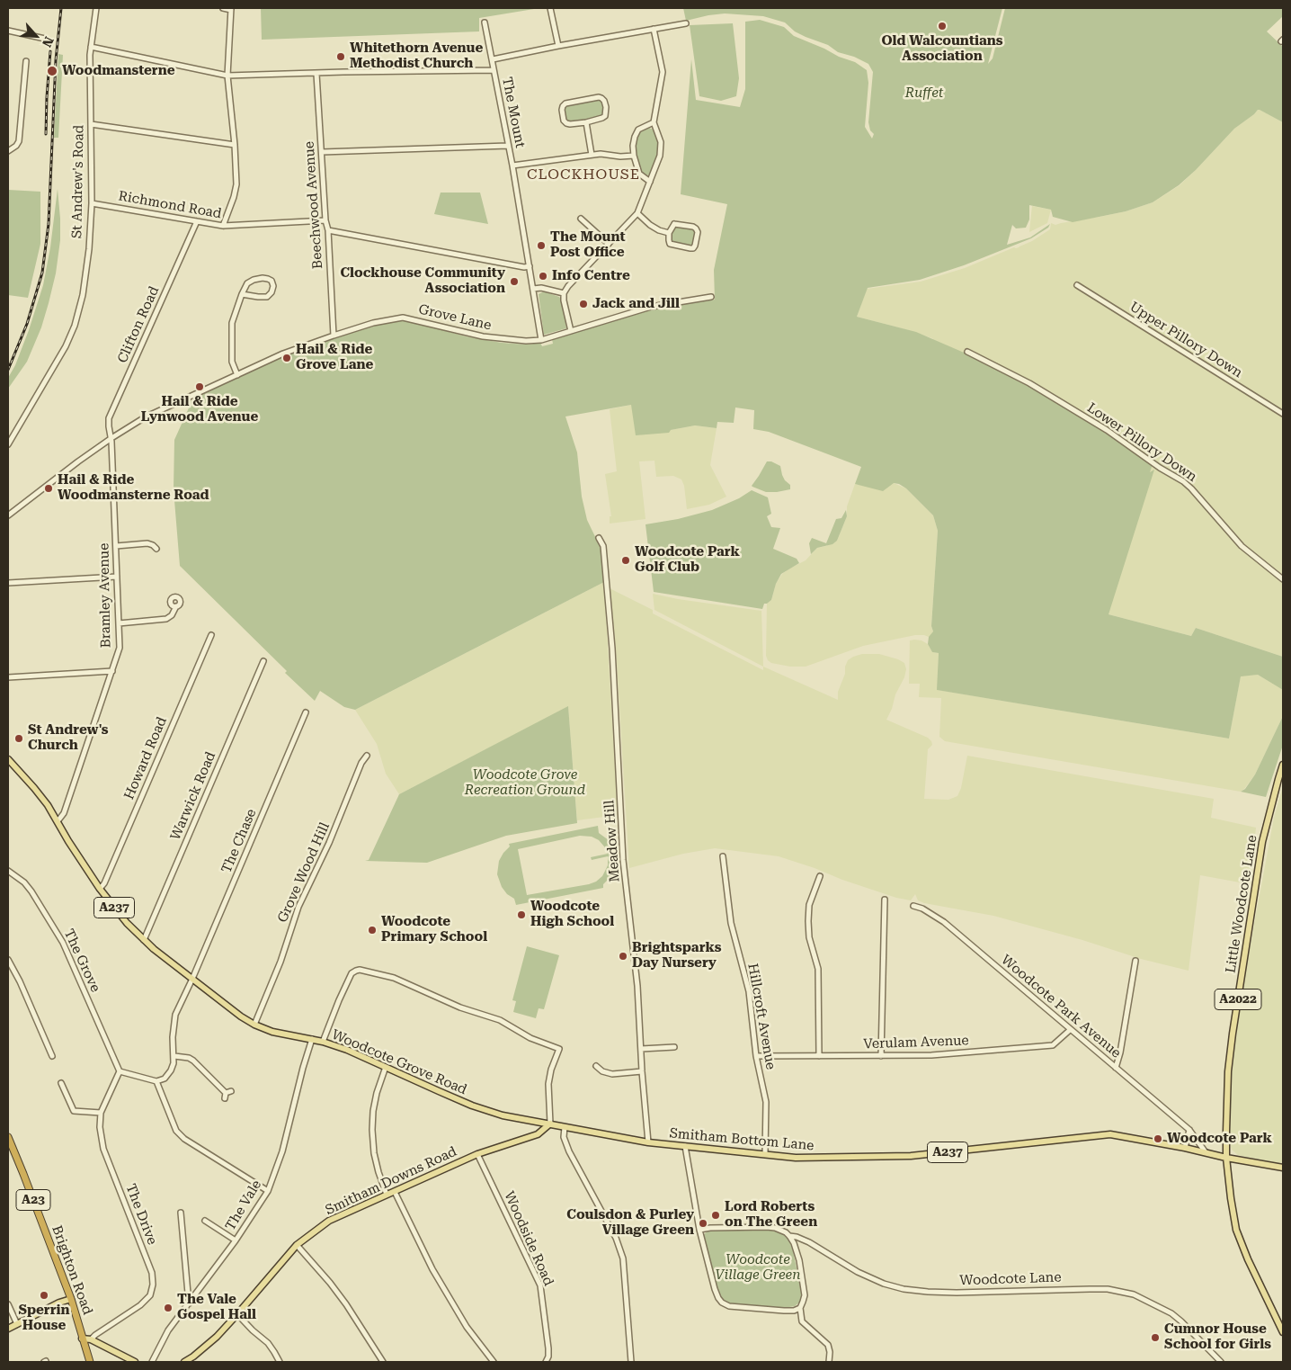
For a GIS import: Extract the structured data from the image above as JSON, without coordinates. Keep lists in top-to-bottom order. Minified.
{"streets":{"highway":["A23","Brighton Road"],"main road":["Little Woodcote Lane","A237","A2022","Woodcote Grove Road","Smitham Bottom Lane","Smitham Downs Road"],"street":["The Mount","St Andrew's Road","Richmond Road","Beechwood Avenue","Grove Lane","Clifton Road","Upper Pillory Down","Lower Pillory Down","Bramley Avenue","Howard Road","Warwick Road","The Chase","Meadow Hill","Grove Wood Hill","The Grove","Woodcote Park Avenue","Hillcroft Avenue","Verulam Avenue","The Vale","The Drive","Woodside Road","Woodcote Lane"]},"crossings":[["The Mount","Grove Lane"],["St Andrew's Road","Richmond Road"],["Richmond Road","Beechwood Avenue"],["Richmond Road","Clifton Road"],["Beechwood Avenue","Grove Lane"],["Grove Lane","Clifton Road"],["Grove Lane","Bramley Avenue"],["Clifton Road","Bramley Avenue"],["Bramley Avenue","Woodcote Grove Road"],["Howard Road","Woodcote Grove Road"],["Warwick Road","Woodcote Grove Road"],["The Chase","Woodcote Grove Road"],["Meadow Hill","Smitham Bottom Lane"],["Grove Wood Hill","Woodcote Grove Road"],["Little Woodcote Lane","A237"],["Little Woodcote Lane","A2022"],["Little Woodcote Lane","Smitham Bottom Lane"],["A237","A2022"],["A237","Smitham Bottom Lane"],["The Grove","The Drive"],["A2022","Smitham Bottom Lane"],["Woodcote Park Avenue","Verulam Avenue"],["Woodcote Park Avenue","Smitham Bottom Lane"],["Hillcroft Avenue","Verulam Avenue"],["Hillcroft Avenue","Smitham Bottom Lane"],["Woodcote Grove Road","Smitham Bottom Lane"],["Woodcote Grove Road","Smitham Downs Road"],["Woodcote Grove Road","The Vale"],["Smitham Bottom Lane","Smitham Downs Road"],["Smitham Downs Road","Woodside Road"]],"districts":["CLOCKHOUSE"],"parks":["Ruffet","Woodcote Grove Recreation Ground","Woodcote Village Green"],"places":["Old Walcountians Association","Whitethorn Avenue Methodist Church","Woodmansterne","The Mount Post Office","Info Centre","Clockhouse Community Association","Jack and Jill","Hail & Ride Grove Lane","Hail & Ride Lynwood Avenue","Hail & Ride Woodmansterne Road","Woodcote Park Golf Club","St Andrew's Church","Woodcote High School","Woodcote Primary School","Brightsparks Day Nursery","Woodcote Park","Lord Roberts on The Green","Coulsdon & Purley Village Green","Sperrin House","The Vale Gospel Hall","Cumnor House School for Girls"],"north":"bottom right"}
